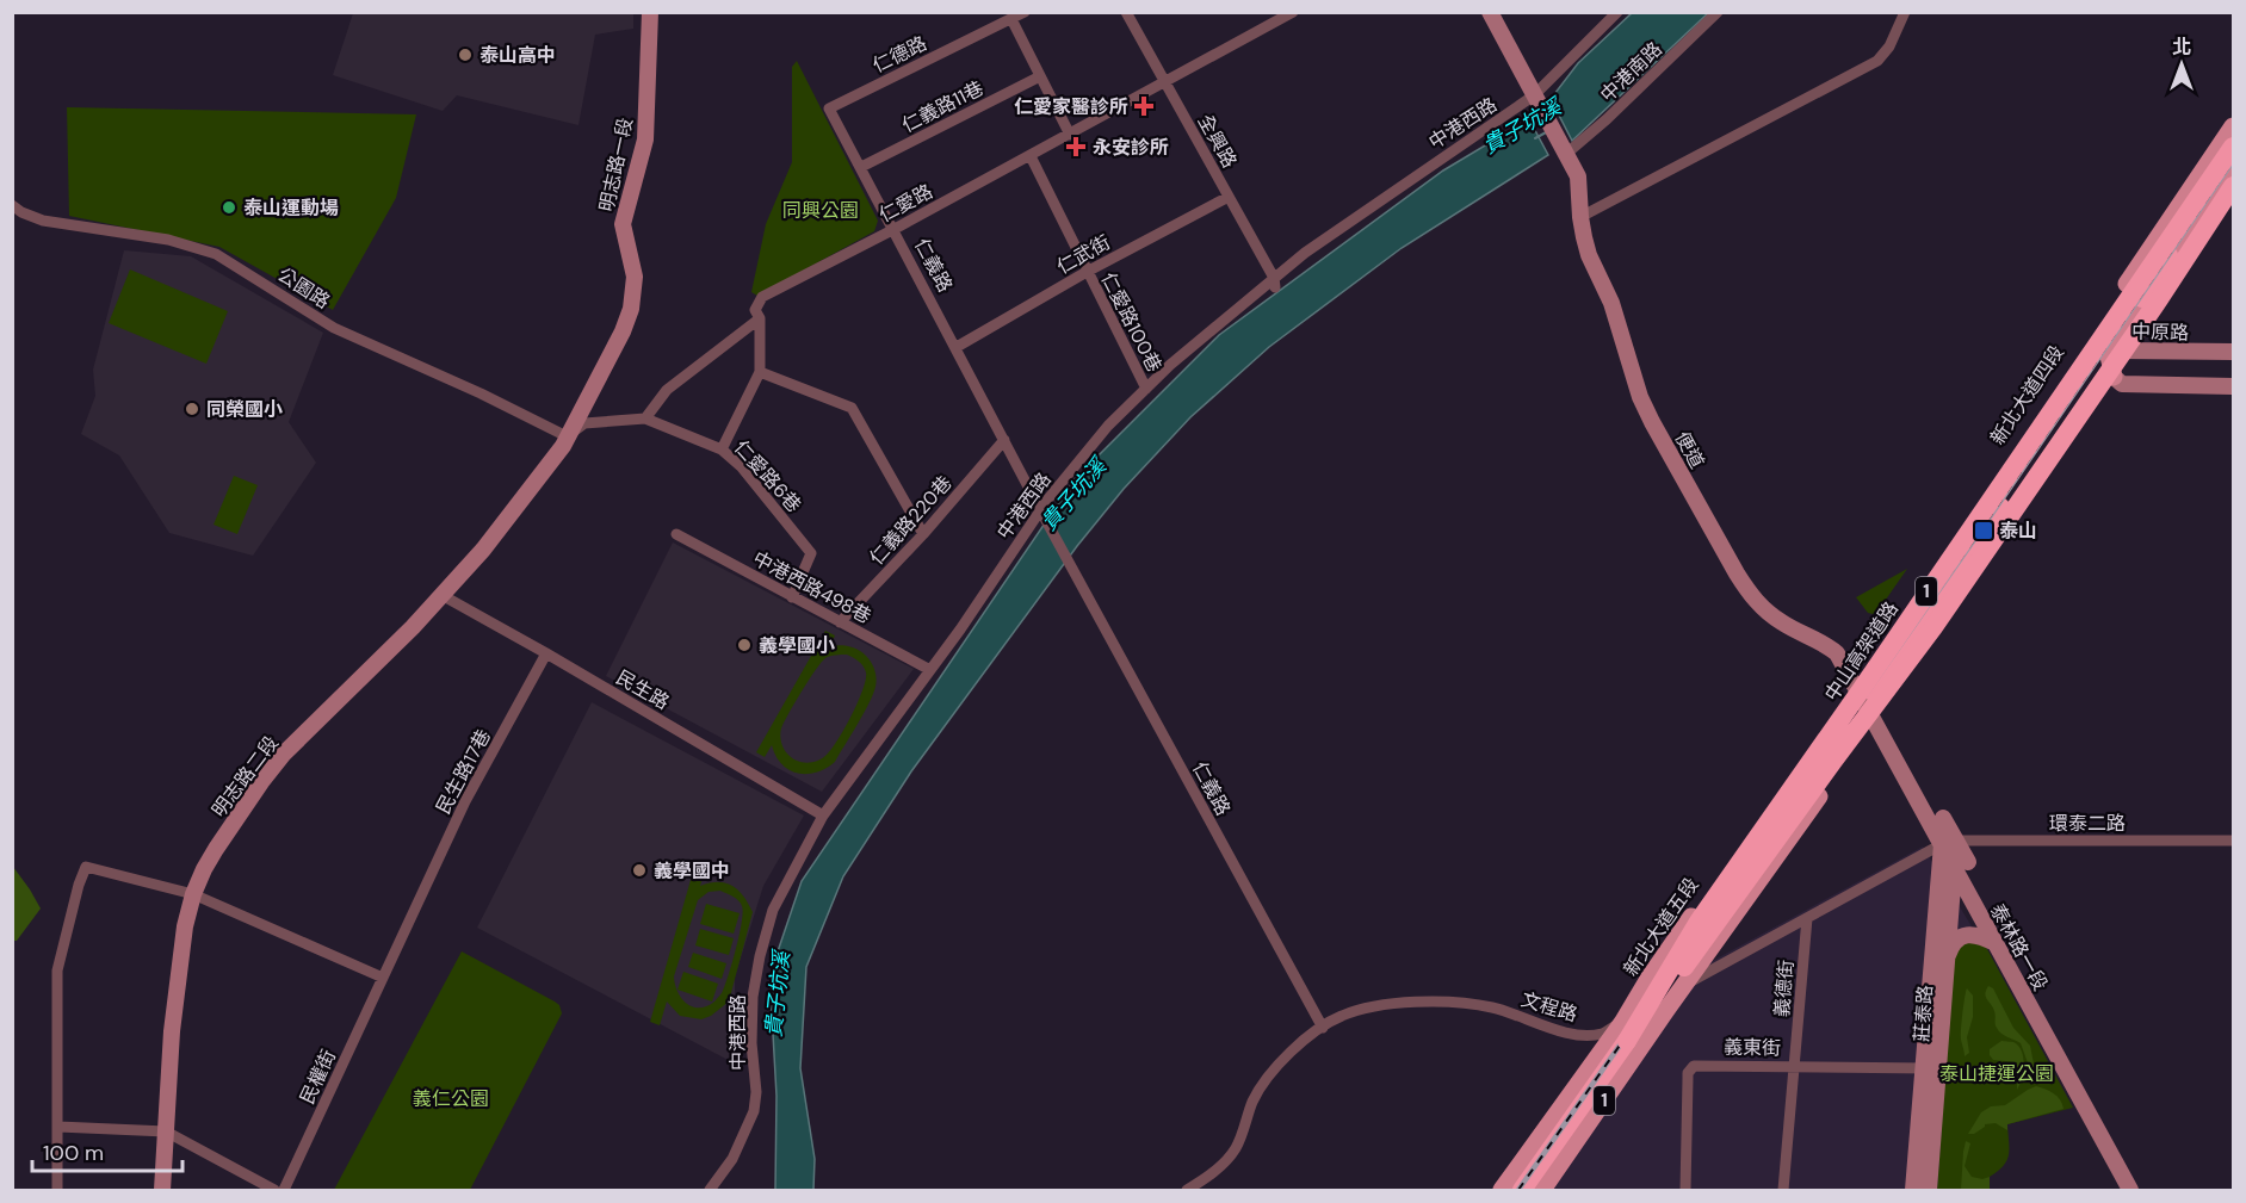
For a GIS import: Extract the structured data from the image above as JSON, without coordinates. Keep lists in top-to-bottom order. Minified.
{"streets":{"highway":["1","中山高架道路"],"main road":["明志路一段","中原路","新北大道四段","便道","明志路二段","新北大道五段","泰林路一段","莊泰路"],"street":["仁德路","中港南路","仁義路11巷","中港西路","全興路","仁愛路","仁武街","仁義路","公園路","仁愛路100巷","仁愛路6巷","仁義路220巷","中港西路498巷","民生路","民生路17巷","環泰二路","義德街","文程路","義東街","民權街"]},"crossings":[["仁德路","仁義路"],["中港南路","便道"],["仁義路11巷","仁義路"],["中港西路","全興路"],["中港西路","仁義路"],["中港西路","仁愛路100巷"],["中港西路","中港西路498巷"],["中港西路","民生路"],["全興路","仁愛路"],["全興路","仁武街"],["明志路一段","公園路"],["明志路一段","明志路二段"],["仁愛路","仁義路"],["仁愛路","仁愛路100巷"],["仁愛路","仁愛路6巷"],["仁武街","仁義路"],["仁武街","仁愛路100巷"],["仁義路","仁義路220巷"],["仁義路","文程路"],["公園路","明志路二段"],["中原路","新北大道四段"],["中原路","1"],["新北大道四段","便道"],["新北大道四段","新北大道五段"],["便道","新北大道五段"],["仁愛路6巷","中港西路498巷"],["仁義路220巷","中港西路498巷"],["1","泰林路一段"],["1","文程路"],["中山高架道路","新北大道五段"],["中山高架道路","文程路"],["民生路","民生路17巷"],["民生路","明志路二段"],["民生路17巷","民權街"],["環泰二路","泰林路一段"],["環泰二路","文程路"],["環泰二路","莊泰路"],["新北大道五段","文程路"],["泰林路一段","文程路"],["泰林路一段","莊泰路"],["義德街","文程路"],["義德街","義東街"],["文程路","莊泰路"],["莊泰路","義東街"]],"water":["貴子坑溪"],"parks":["同興公園","泰山捷運公園","義仁公園"],"places":{"other":["泰山高中","泰山運動場","同榮國小","義學國小","義學國中"],"health":["仁愛家醫診所","永安診所"],"transit":["泰山"]},"scale_bar":"100 m","north":"top"}
